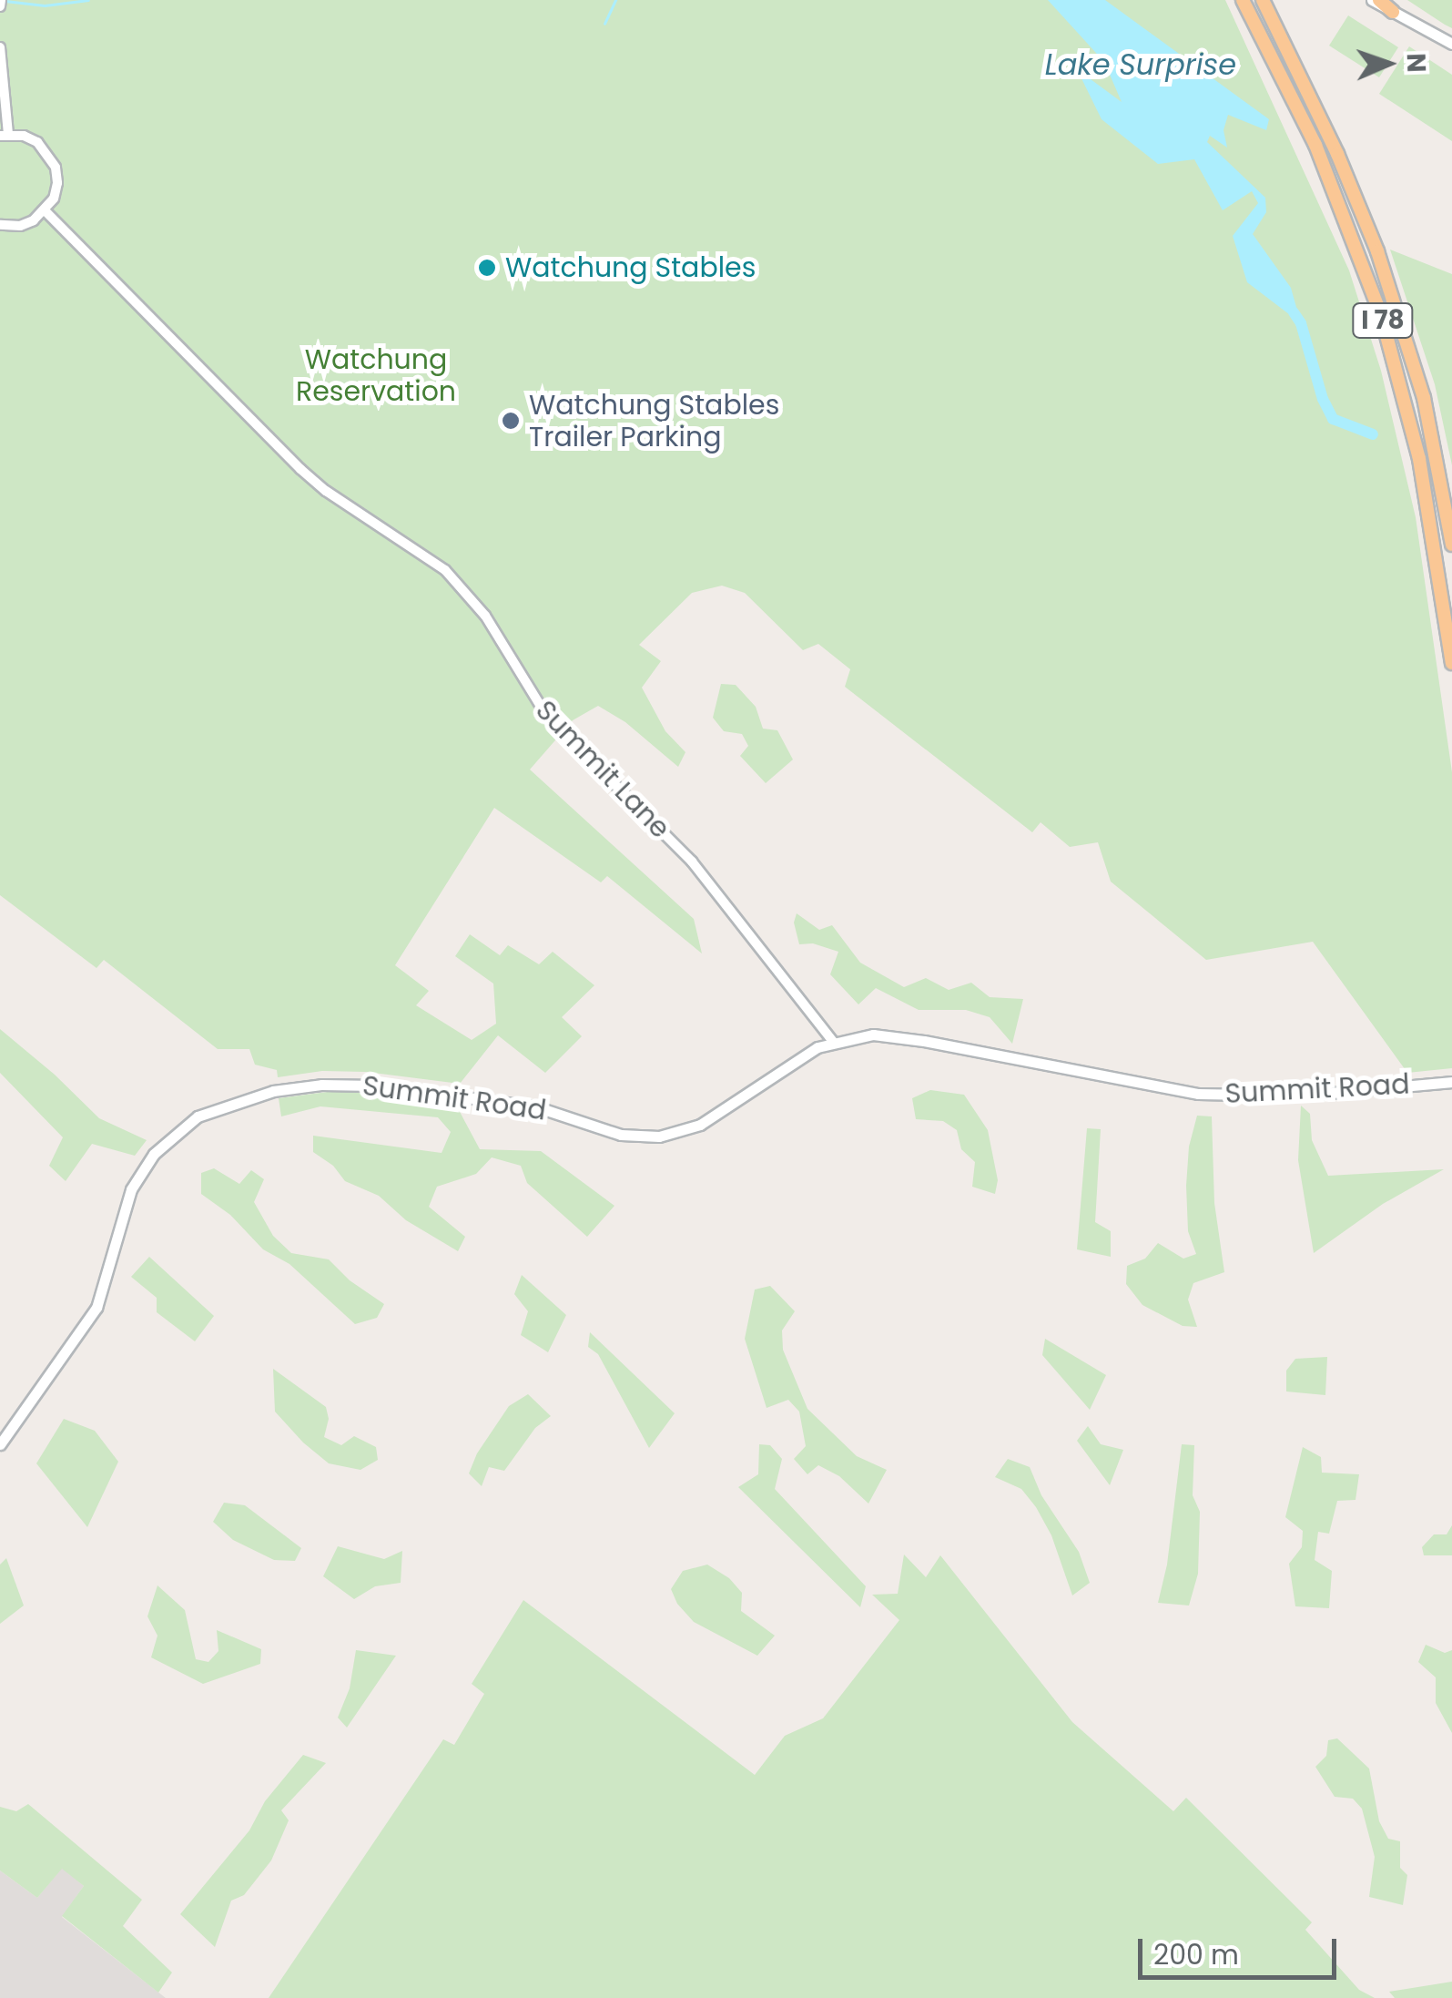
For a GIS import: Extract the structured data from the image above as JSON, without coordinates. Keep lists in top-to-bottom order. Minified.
{"streets":{"highway":["I 78"],"main road":["Summit Road"],"street":["Summit Lane"]},"crossings":[["Summit Lane","Summit Road"]],"water":["Lake Surprise"],"parks":["Watchung Reservation"],"places":["Watchung Stables","Watchung Stables Trailer Parking"],"scale_bar":"200 m","north":"right"}
